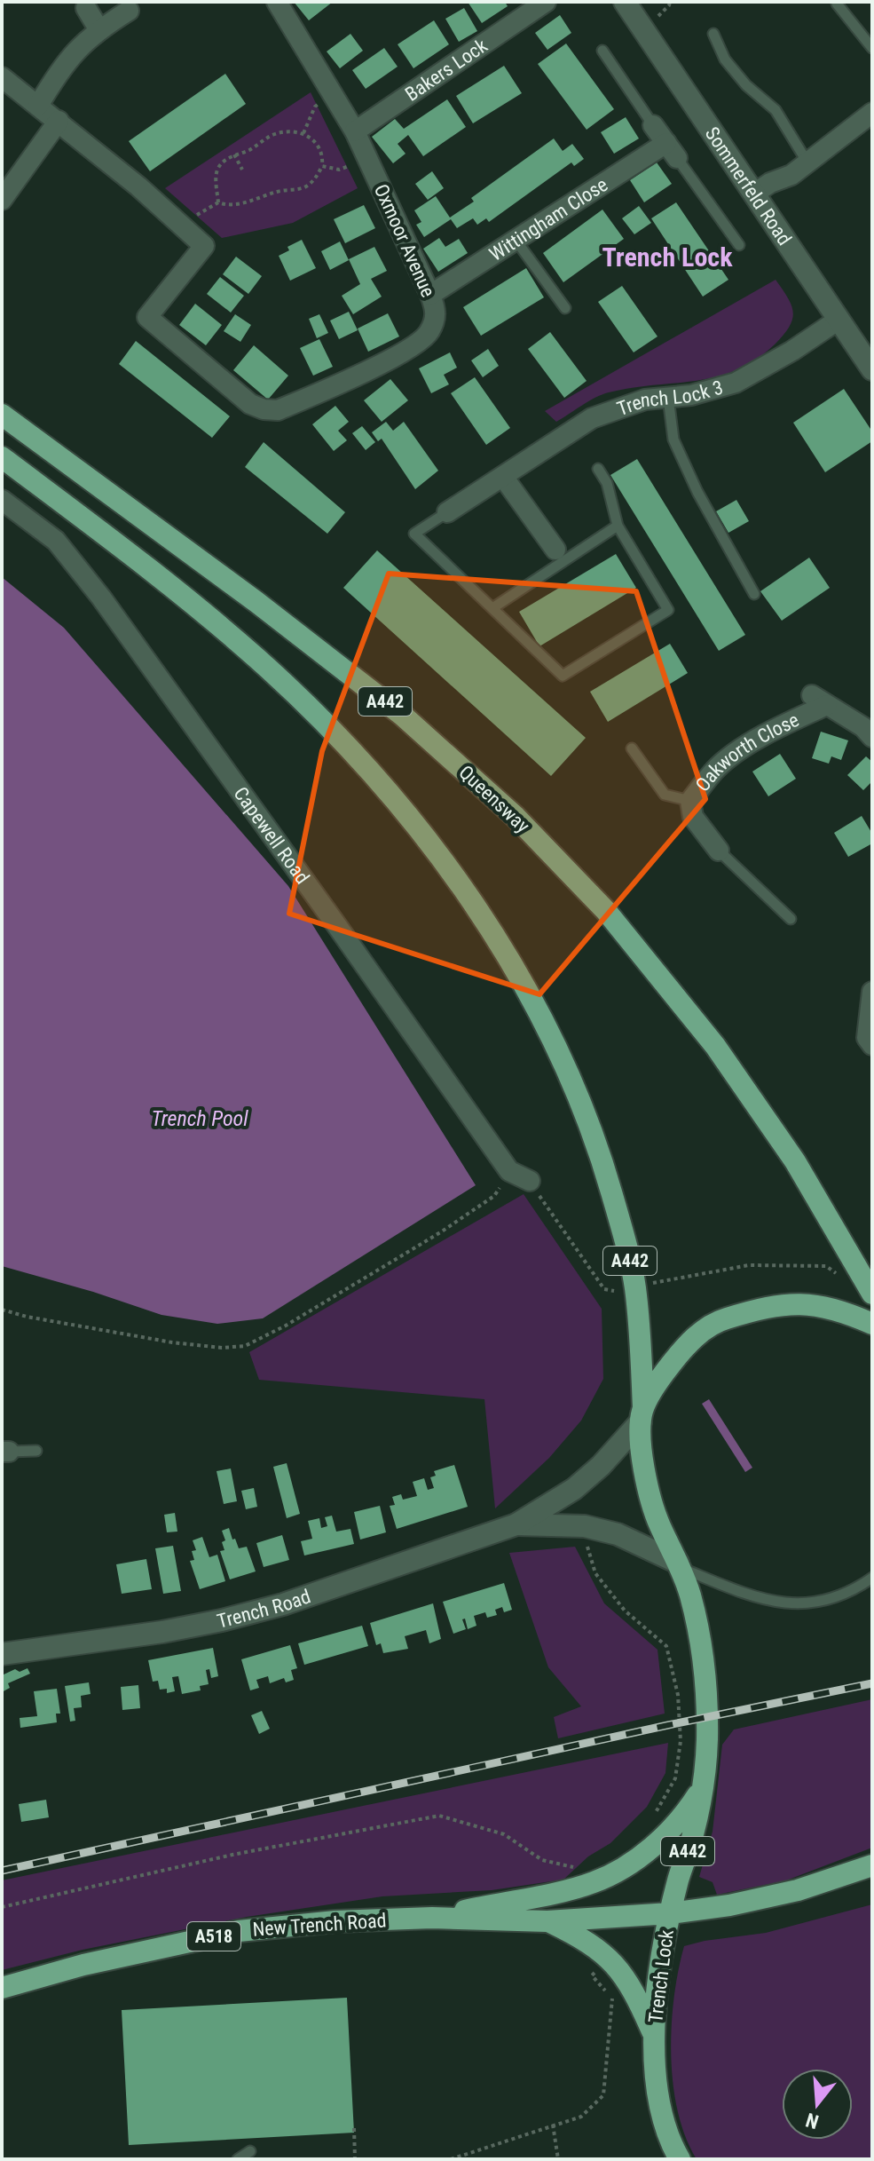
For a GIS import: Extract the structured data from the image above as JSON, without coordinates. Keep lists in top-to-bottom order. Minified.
{"streets":{"highway":["A442","Queensway","New Trench Road","A518","Trench Lock"],"street":["Bakers Lock","Sommerfeld Road","Wittingham Close","Oxmoor Avenue","Trench Lock 3","Oakworth Close","Capewell Road","Trench Road"]},"crossings":[["Bakers Lock","Oxmoor Avenue"],["Sommerfeld Road","Trench Lock 3"],["Wittingham Close","Oxmoor Avenue"],["A442","New Trench Road"],["A442","Trench Lock"],["New Trench Road","A518"],["New Trench Road","Trench Lock"],["A518","Trench Lock"]],"districts":["Trench Lock"],"water":["Trench Pool"],"north":"bottom"}
